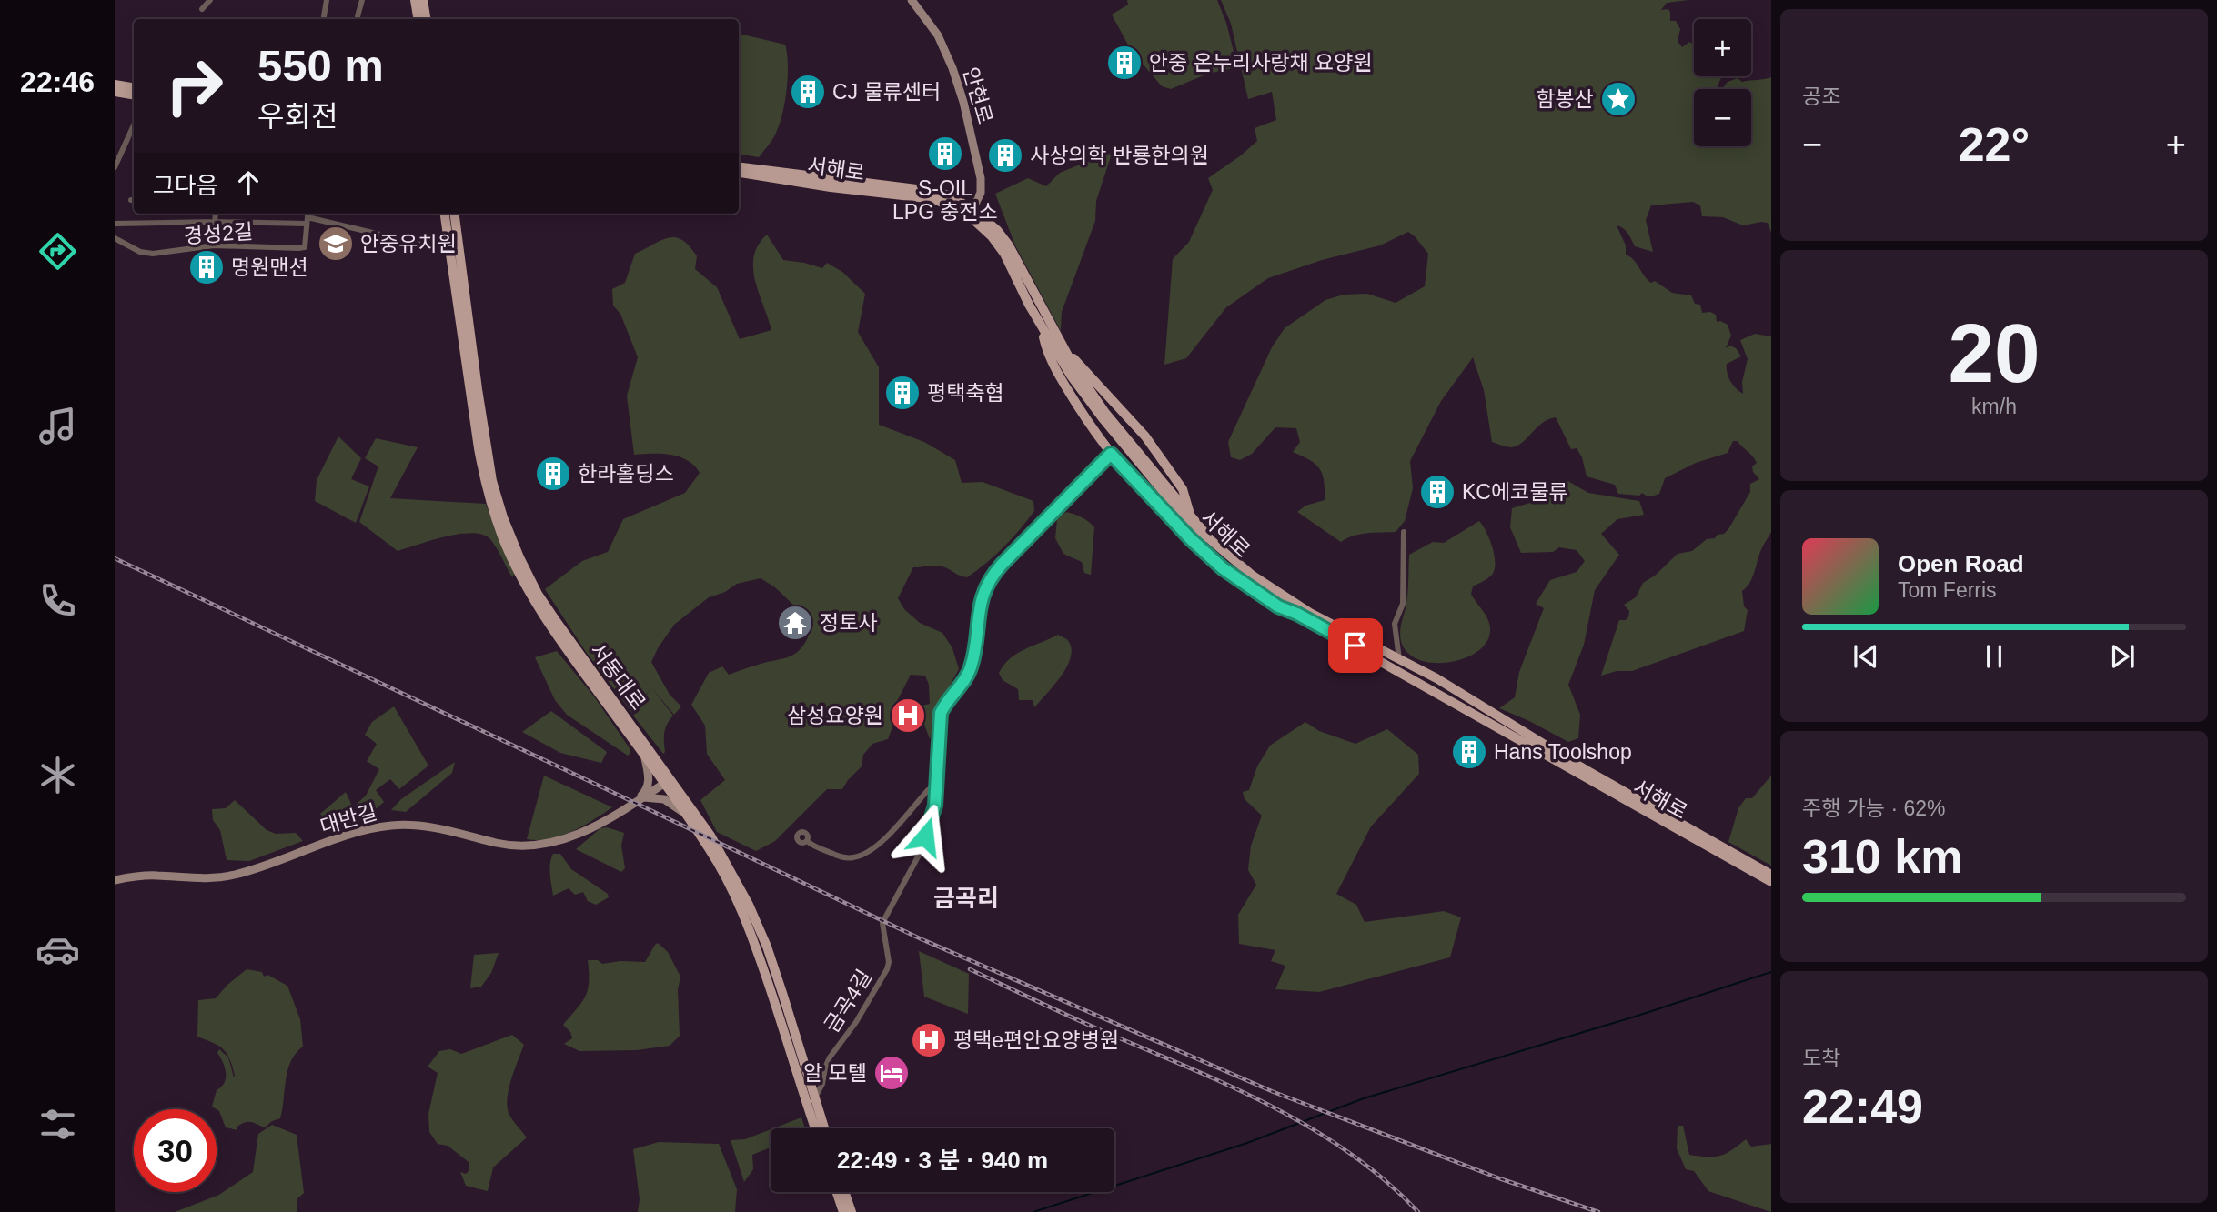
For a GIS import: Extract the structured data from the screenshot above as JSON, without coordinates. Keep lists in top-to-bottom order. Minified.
{"streets":{"main road":["서해로","서동대로"],"street":["안현로","경성2길","대반길","금곡4길"]},"crossings":[["안현로","서해로"],["서동대로","대반길"],["서동대로","금곡4길"]],"districts":["금곡리"],"places":{"building":["안중 온누리사랑채 요양원","CJ 물류센터","S-OIL LPG 충전소","사상의학 반룡한의원","명원맨션","평택축협","한라홀딩스","KC에코물류","Hans Toolshop"],"place":["함봉산"],"school or university":["안중유치원"],"temple":["정토사"],"hospital":["삼성요양원","평택e편안요양병원"],"hotel":["알 모텔"]},"page":{"tabs":"22:46","tile":["공조",["20","km/h"],["주행 가능 · 62%","310 km"],["도착","22:49"]],"map_buttons":["+","−"],"turn":["550 m","우회전"],"heat":["−","22°","+"],"then":"그다음","song":["Open Road","Tom Ferris"],"limit":"30","trip":"22:49 · 3 분 · 940 m"}}
